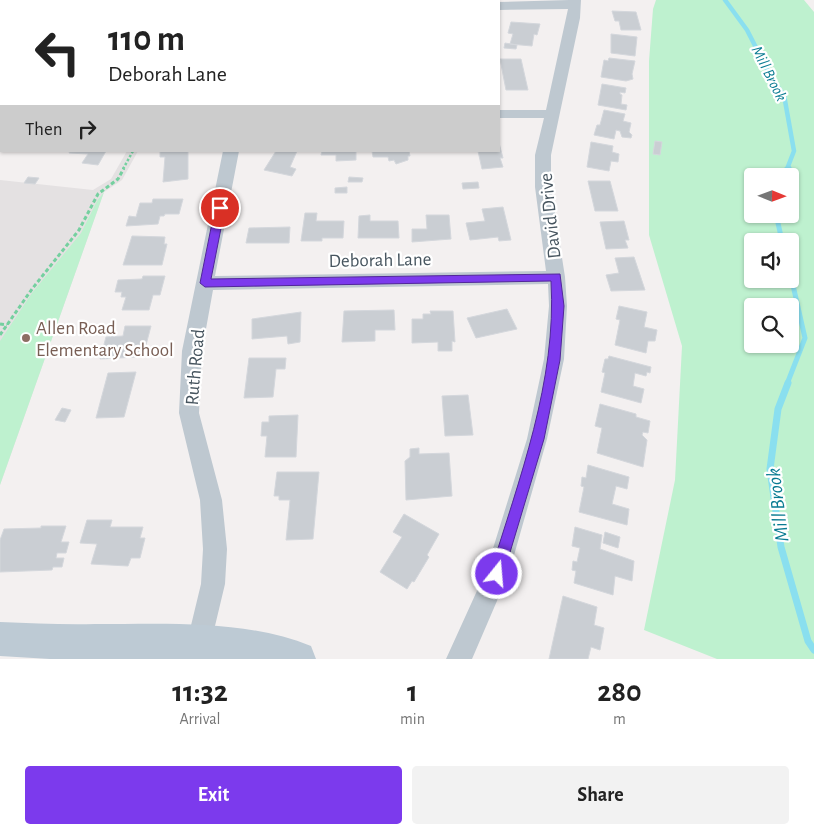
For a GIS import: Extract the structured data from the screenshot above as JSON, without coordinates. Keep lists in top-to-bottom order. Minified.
{"streets":{"street":["David Drive","Deborah Lane","Ruth Road"]},"crossings":[["David Drive","Deborah Lane"],["Deborah Lane","Ruth Road"]],"water":["Mill Brook"],"places":["Allen Road Elementary School"],"north":"right","page":{"turn":["110 m","Deborah Lane"],"then":"Then","eta":["11:32","Arrival","1","min","280","m"],"buttons":["Exit","Share"]}}
